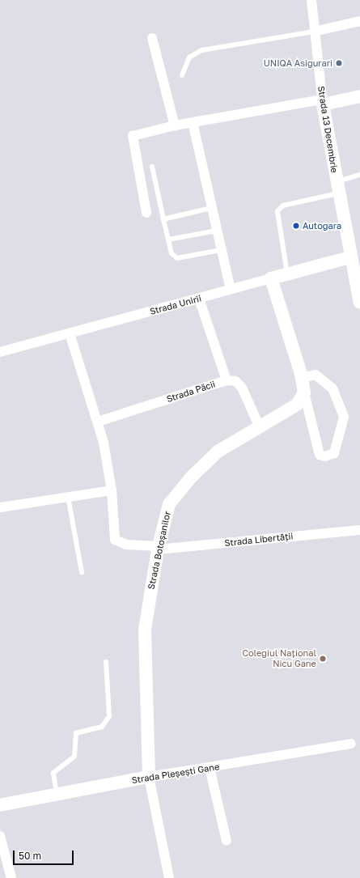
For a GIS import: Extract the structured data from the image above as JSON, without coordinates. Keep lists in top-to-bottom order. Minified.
{"streets":{"street":["Strada 13 Decembrie","Strada Unirii","Strada Păcii","Strada Libertății","Strada Botoșanilor","Strada Pleșești Gane"]},"crossings":[["Strada 13 Decembrie","Strada Unirii"],["Strada Păcii","Strada Botoșanilor"],["Strada Libertății","Strada Botoșanilor"],["Strada Botoșanilor","Strada Pleșești Gane"]],"places":["UNIQA Asigurari","Autogara","Colegiul Național Nicu Gane"],"scale_bar":"50 m"}
